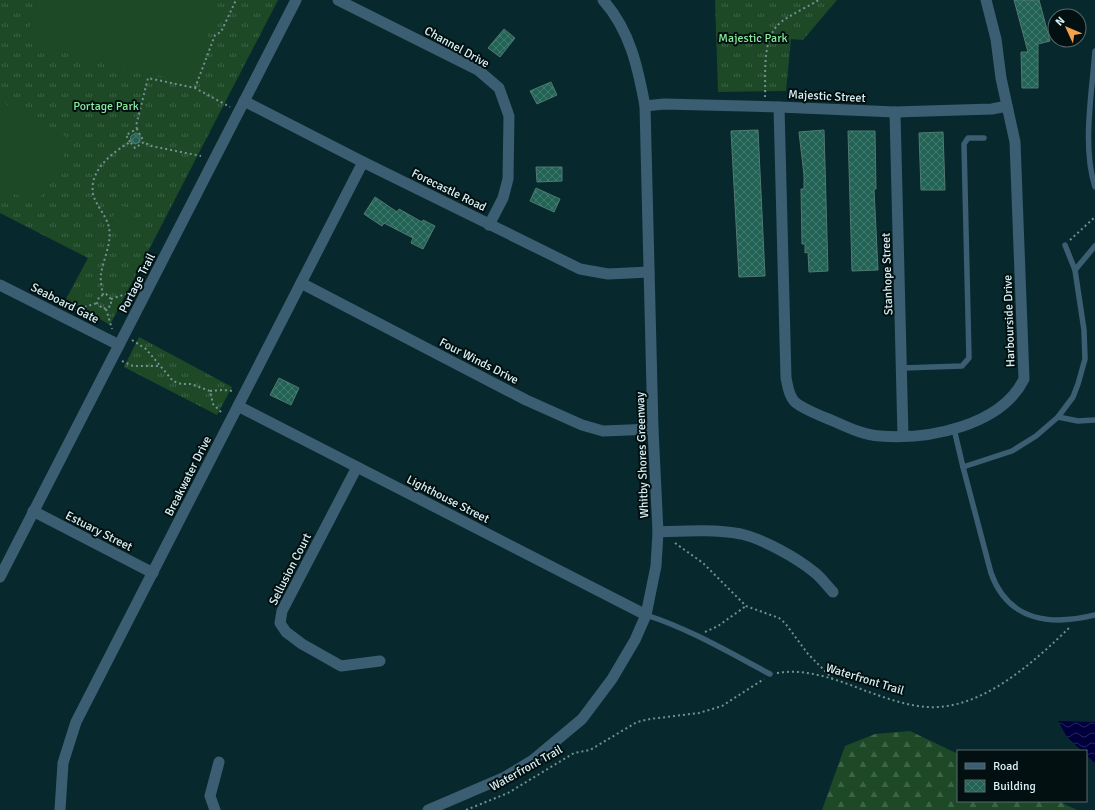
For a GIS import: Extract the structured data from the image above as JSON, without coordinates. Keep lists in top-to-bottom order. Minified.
{"streets":{"street":["Channel Drive","Majestic Street","Forecastle Road","Stanhope Street","Portage Trail","Seaboard Gate","Harbourside Drive","Four Winds Drive","Whitby Shores Greenway","Breakwater Drive","Lighthouse Street","Estuary Street","Sellusion Court"],"path":["Waterfront Trail"]},"crossings":[["Channel Drive","Forecastle Road"],["Majestic Street","Stanhope Street"],["Majestic Street","Harbourside Drive"],["Majestic Street","Whitby Shores Greenway"],["Forecastle Road","Portage Trail"],["Forecastle Road","Whitby Shores Greenway"],["Forecastle Road","Breakwater Drive"],["Stanhope Street","Harbourside Drive"],["Portage Trail","Seaboard Gate"],["Portage Trail","Estuary Street"],["Four Winds Drive","Whitby Shores Greenway"],["Four Winds Drive","Breakwater Drive"],["Whitby Shores Greenway","Lighthouse Street"],["Breakwater Drive","Lighthouse Street"],["Breakwater Drive","Estuary Street"],["Lighthouse Street","Sellusion Court"]],"parks":["Majestic Park","Portage Park"],"legend":["Road","Building"],"north":"top left"}
